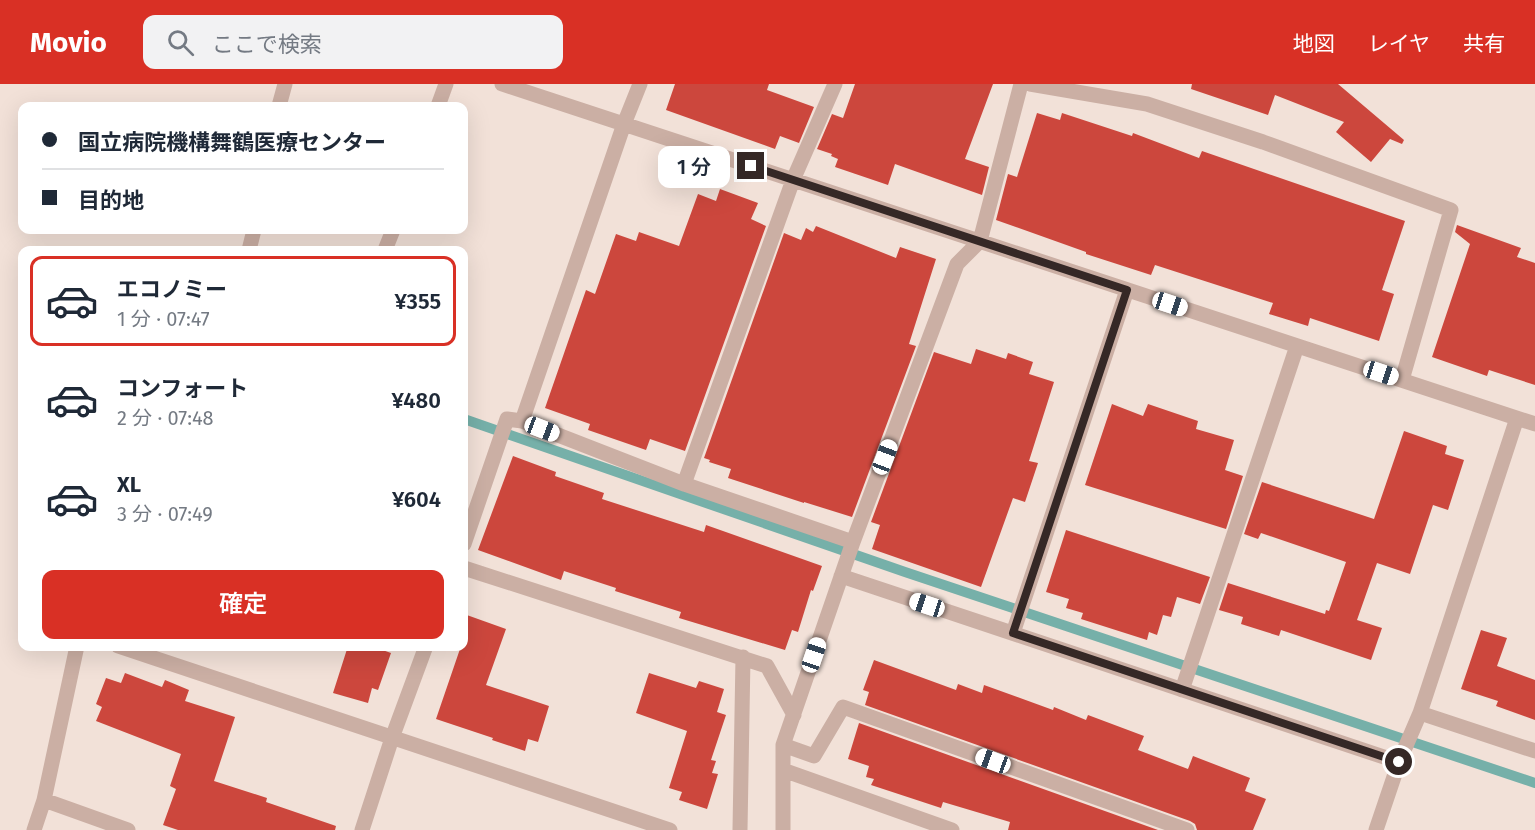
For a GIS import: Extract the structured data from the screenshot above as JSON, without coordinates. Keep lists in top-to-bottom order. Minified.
{"page":{"header":"Movio","search":"ここで検索","nav":["地図","レイヤ","共有"],"banner":["国立病院機構舞鶴医療センター","目的地"],"bubble":"1 分","list":[{"name":"エコノミー","note":"1 分 · 07:47","value":"¥355"},{"name":"コンフォート","note":"2 分 · 07:48","value":"¥480"},{"name":"XL","note":"3 分 · 07:49","value":"¥604"}],"buttons":"確定"}}
